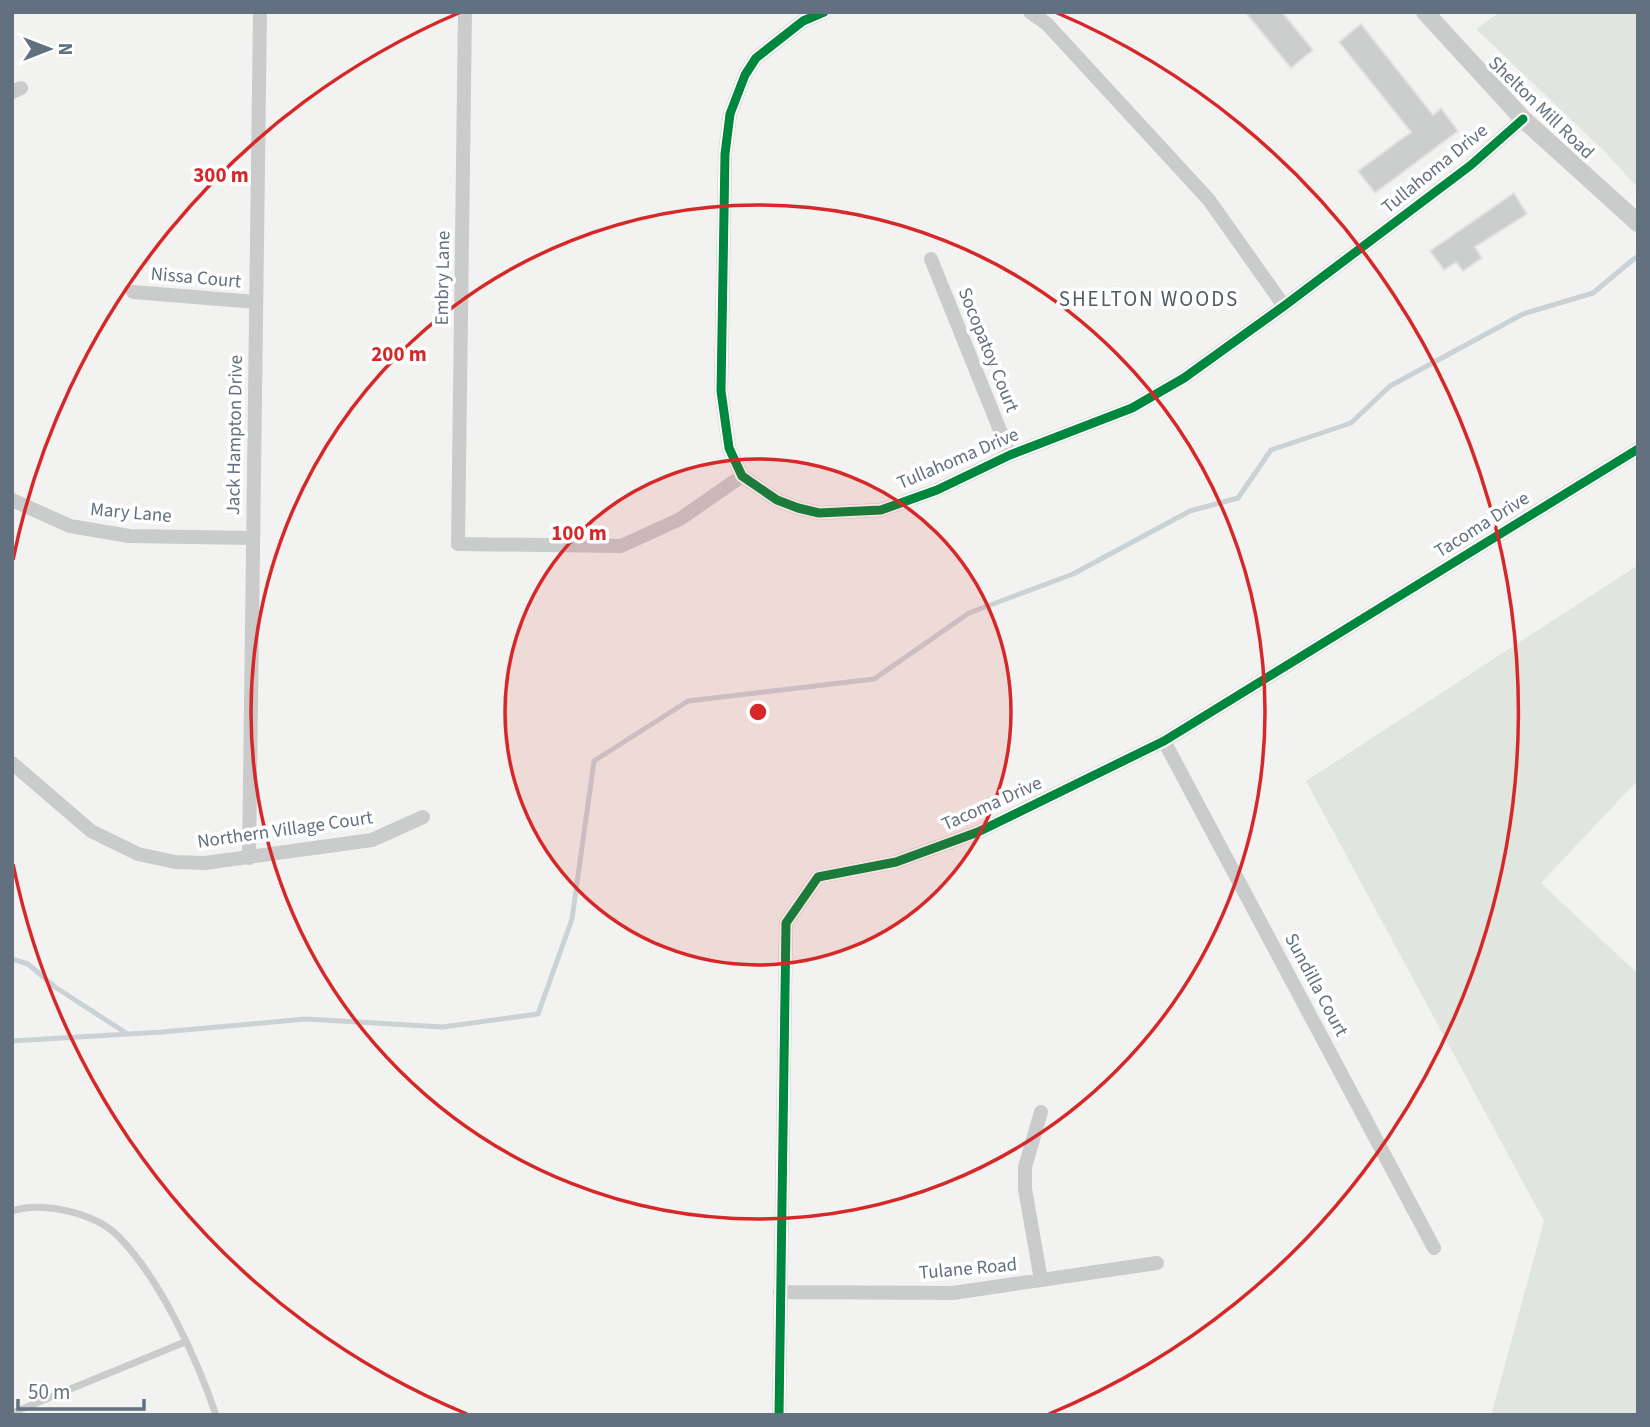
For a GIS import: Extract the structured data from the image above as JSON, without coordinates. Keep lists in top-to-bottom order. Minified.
{"streets":{"street":["Shelton Mill Road","Tullahoma Drive","Nissa Court","Embry Lane","Socopatoy Court","Jack Hampton Drive","Mary Lane","Tacoma Drive","Northern Village Court","Sundilla Court","Tulane Road"]},"crossings":[["Shelton Mill Road","Tullahoma Drive"],["Tullahoma Drive","Embry Lane"],["Tullahoma Drive","Socopatoy Court"],["Nissa Court","Jack Hampton Drive"],["Jack Hampton Drive","Mary Lane"],["Jack Hampton Drive","Northern Village Court"],["Tacoma Drive","Sundilla Court"],["Tacoma Drive","Tulane Road"]],"districts":["SHELTON WOODS"],"scale_bar":"50 m","north":"right","rings":["300 m","200 m","100 m"]}
